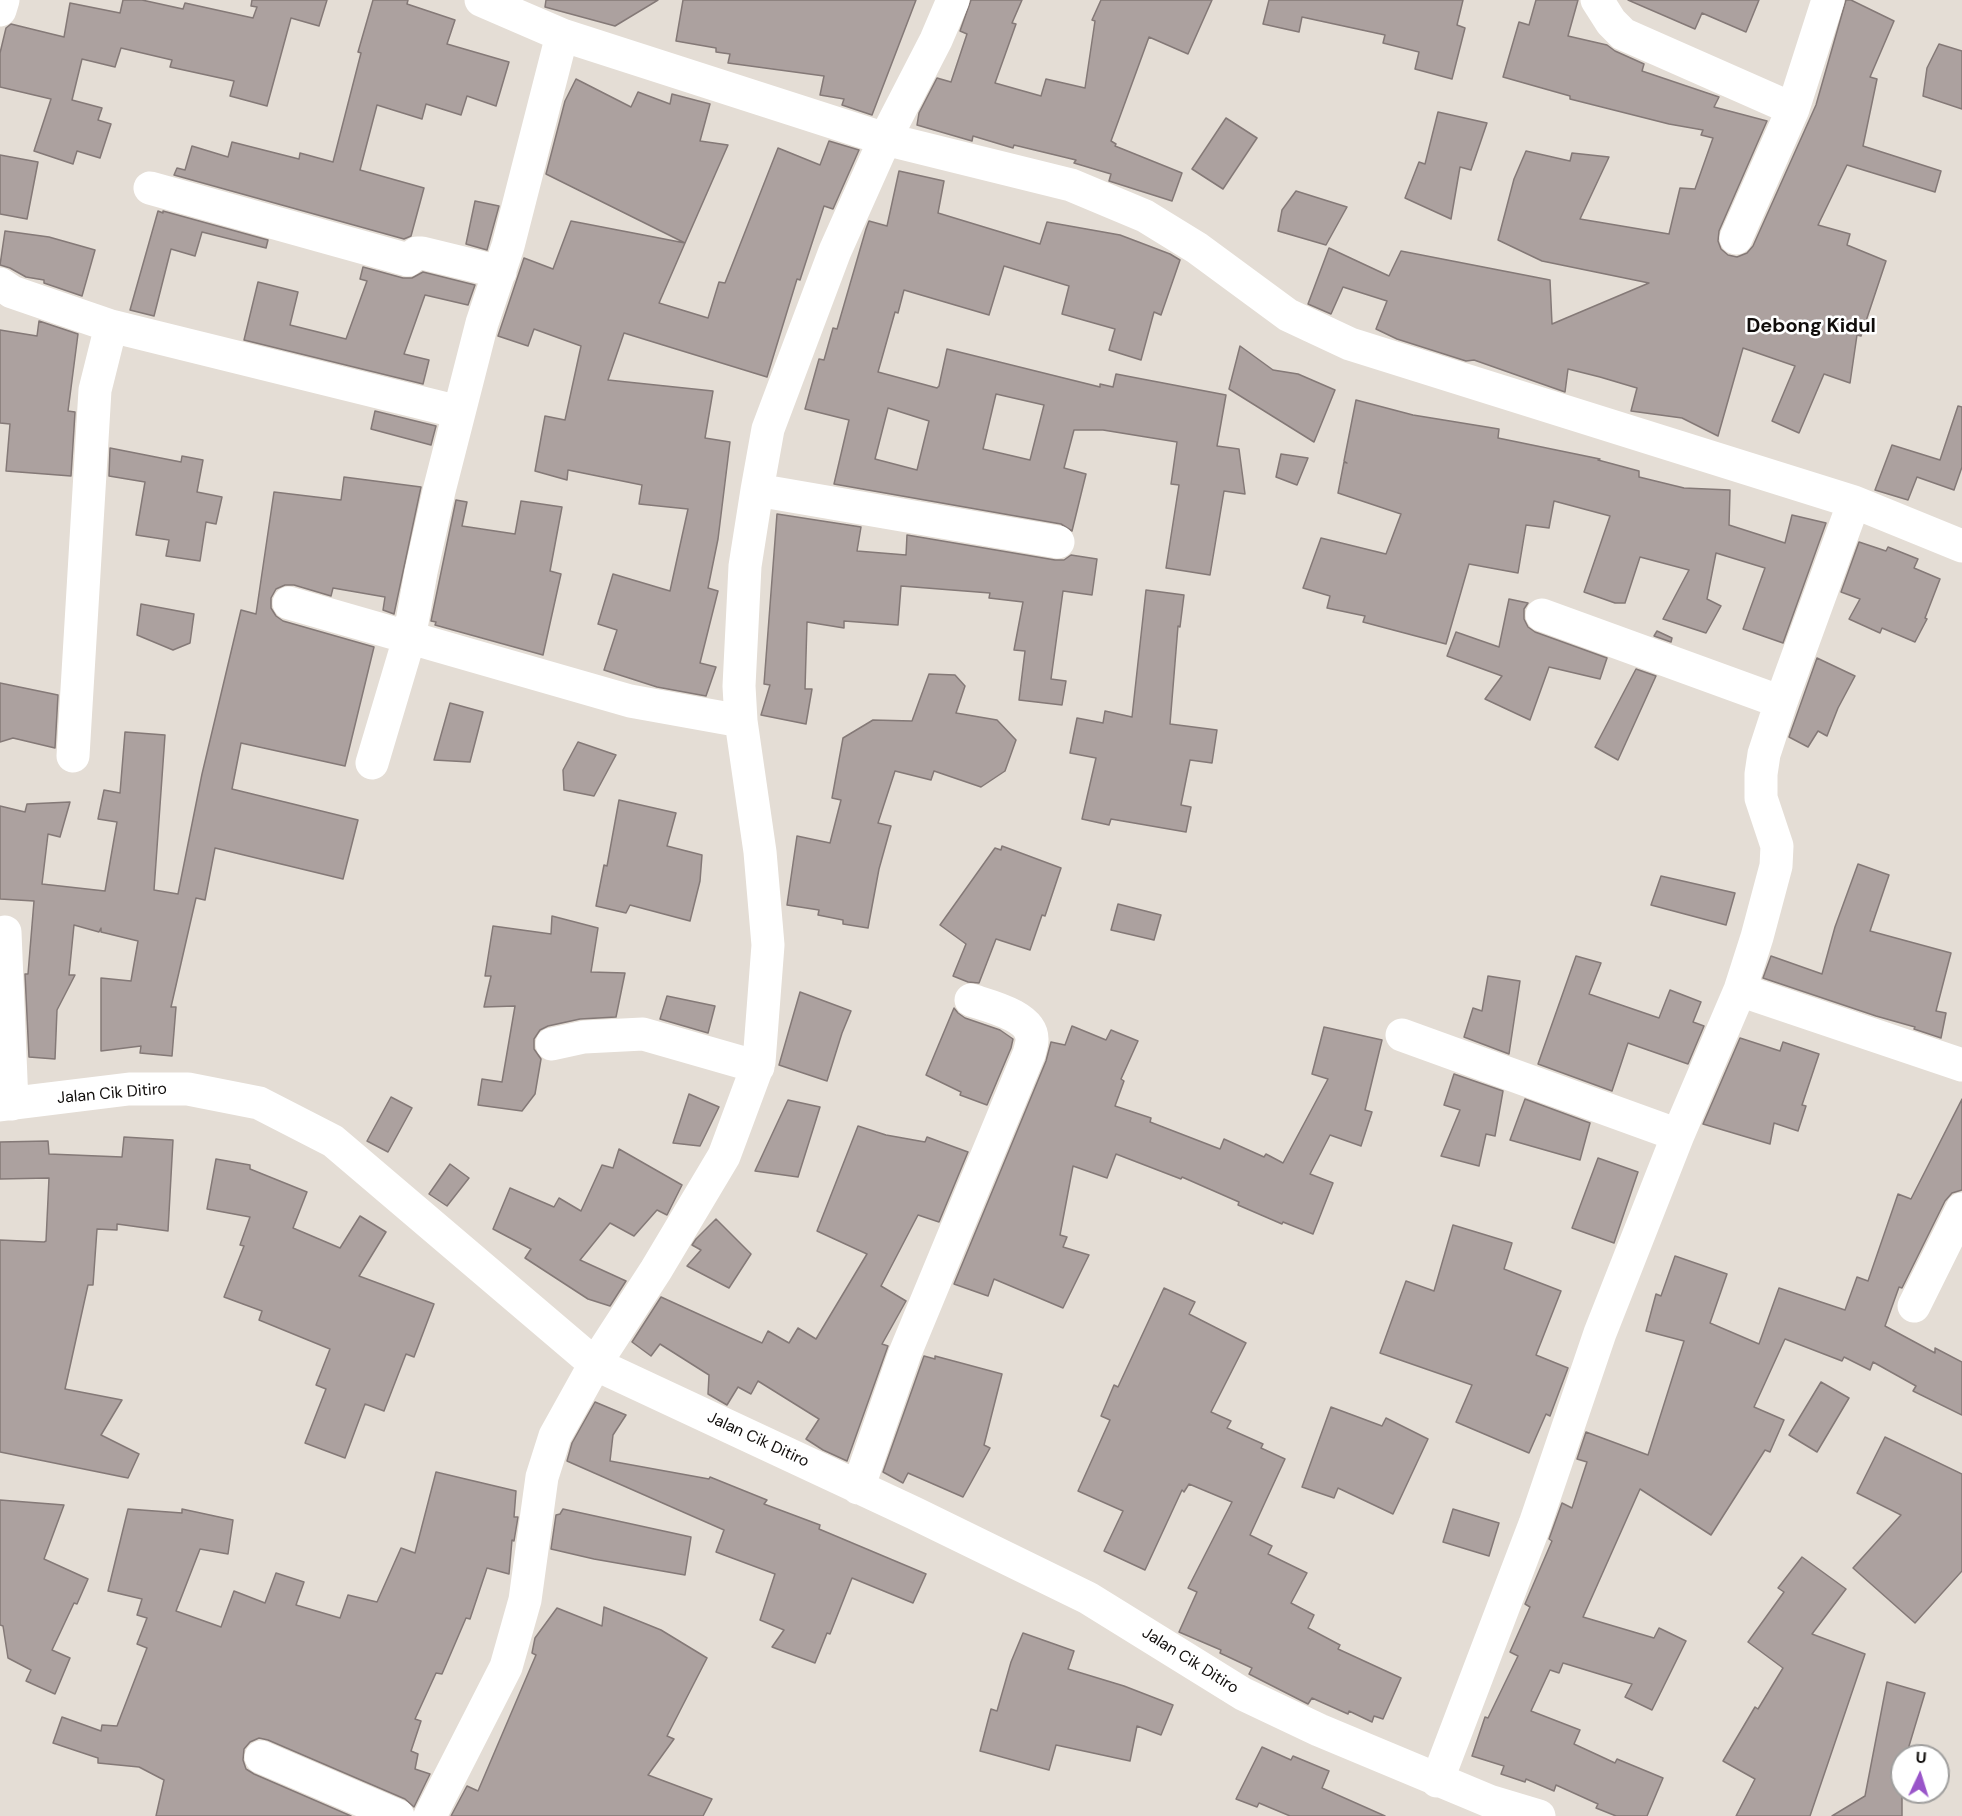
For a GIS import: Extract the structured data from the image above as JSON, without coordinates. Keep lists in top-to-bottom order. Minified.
{"streets":{"street":["Jalan Cik Ditiro"]},"districts":["Debong Kidul"],"north":"top"}
